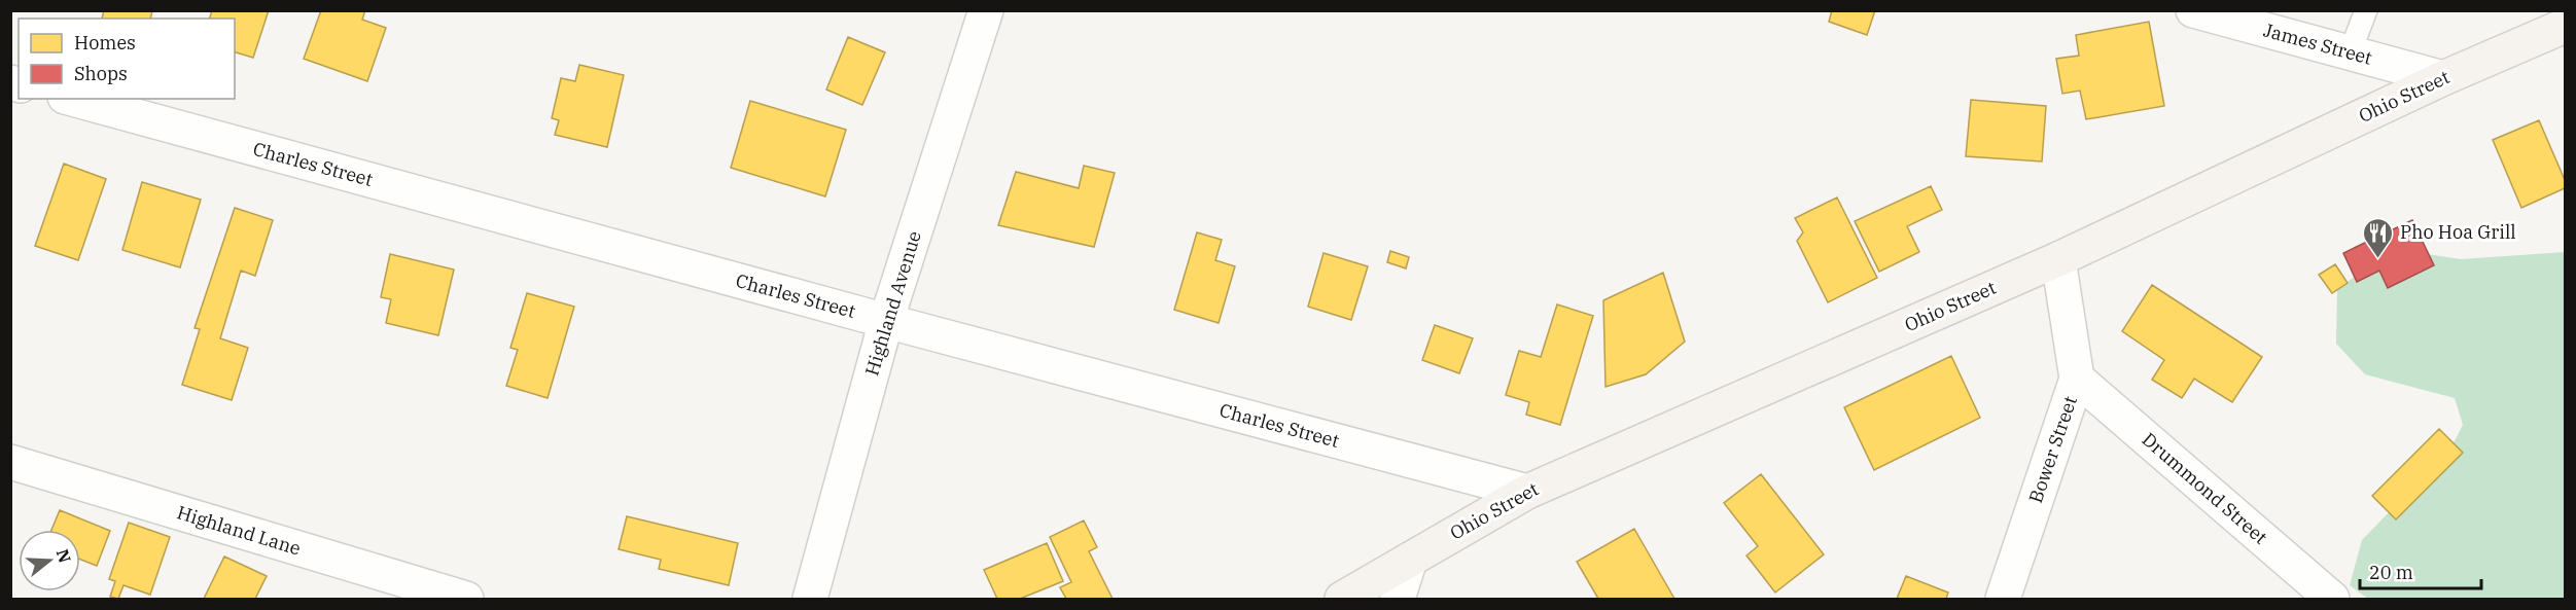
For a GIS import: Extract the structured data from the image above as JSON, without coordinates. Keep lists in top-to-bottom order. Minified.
{"streets":{"street":["James Street","Ohio Street","Charles Street","Highland Avenue","Bower Street","Drummond Street","Highland Lane"]},"crossings":[["James Street","Ohio Street"],["Ohio Street","Charles Street"],["Ohio Street","Bower Street"],["Charles Street","Highland Avenue"],["Bower Street","Drummond Street"]],"places":{"restaurant":["Pho Hoa Grill"]},"legend":["Homes","Shops"],"scale_bar":"20 m","north":"right"}
